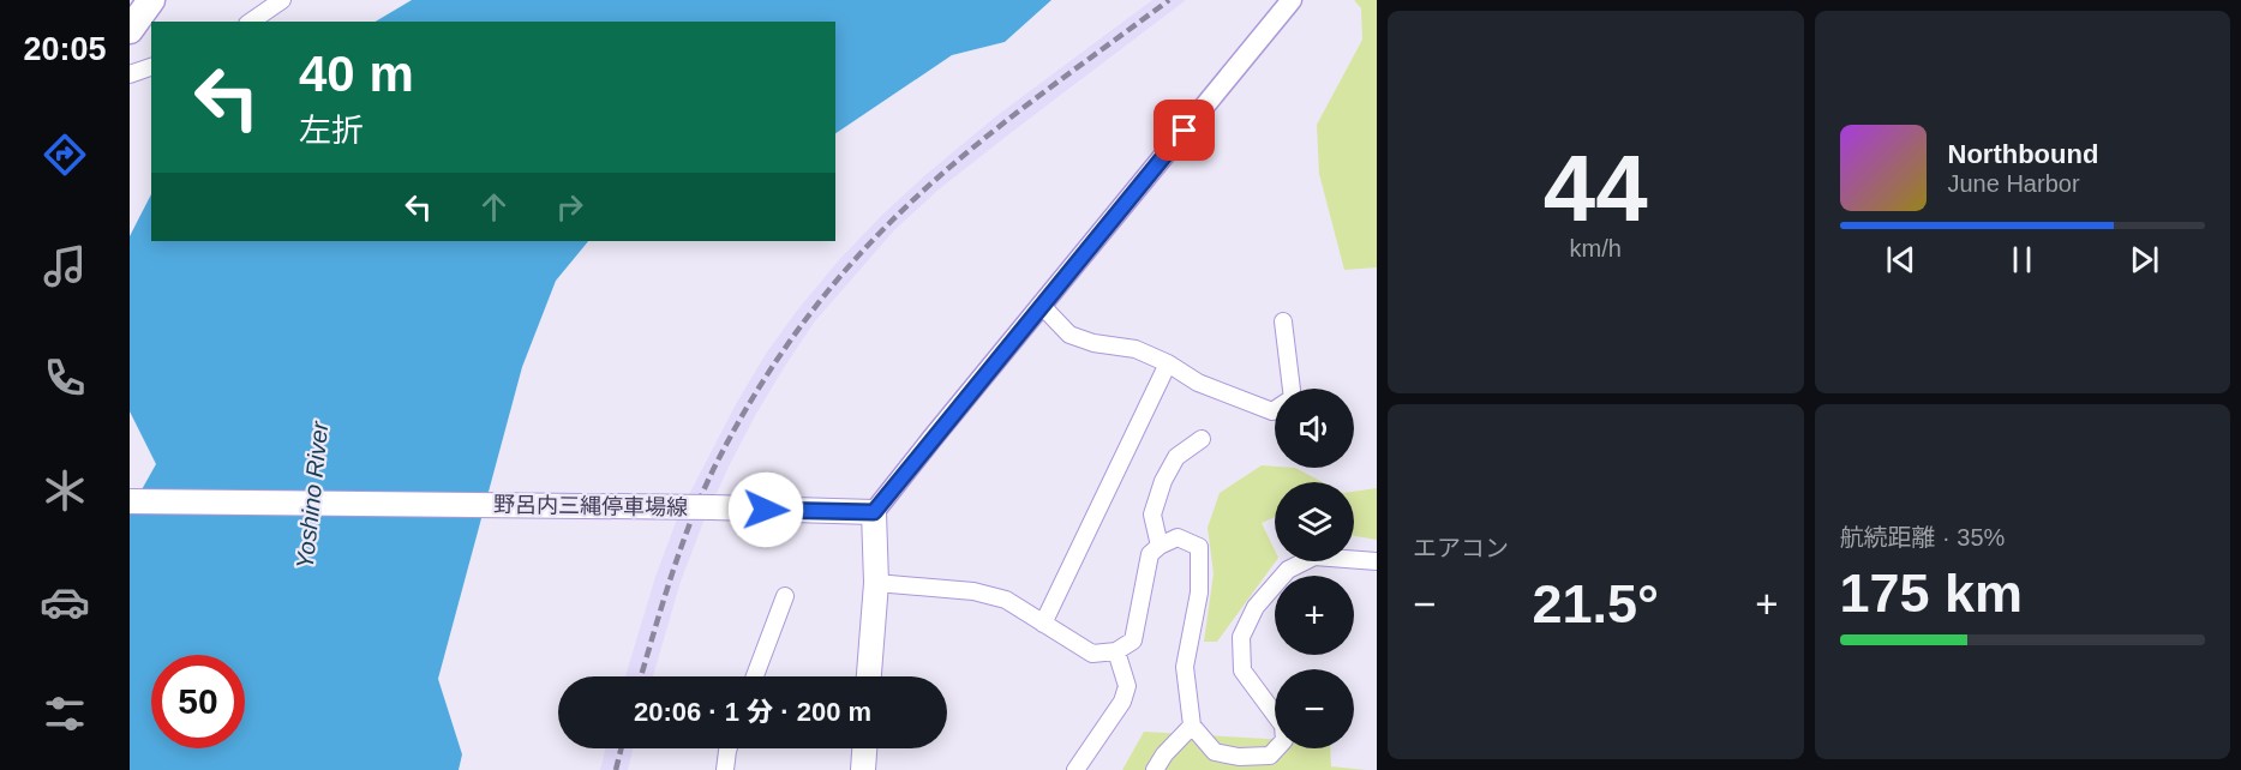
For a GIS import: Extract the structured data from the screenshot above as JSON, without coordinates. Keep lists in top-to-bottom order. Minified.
{"streets":{"main road":["野呂内三縄停車場線"]},"water":["Yoshino River"],"page":{"tabs":"20:05","tile":[["44","km/h"],"エアコン",["航続距離 · 35%","175 km"]],"turn":["40 m","左折"],"song":["Northbound","June Harbor"],"map_buttons":["+","−"],"heat":["−","21.5°","+"],"limit":"50","trip":"20:06 · 1 分 · 200 m"}}
